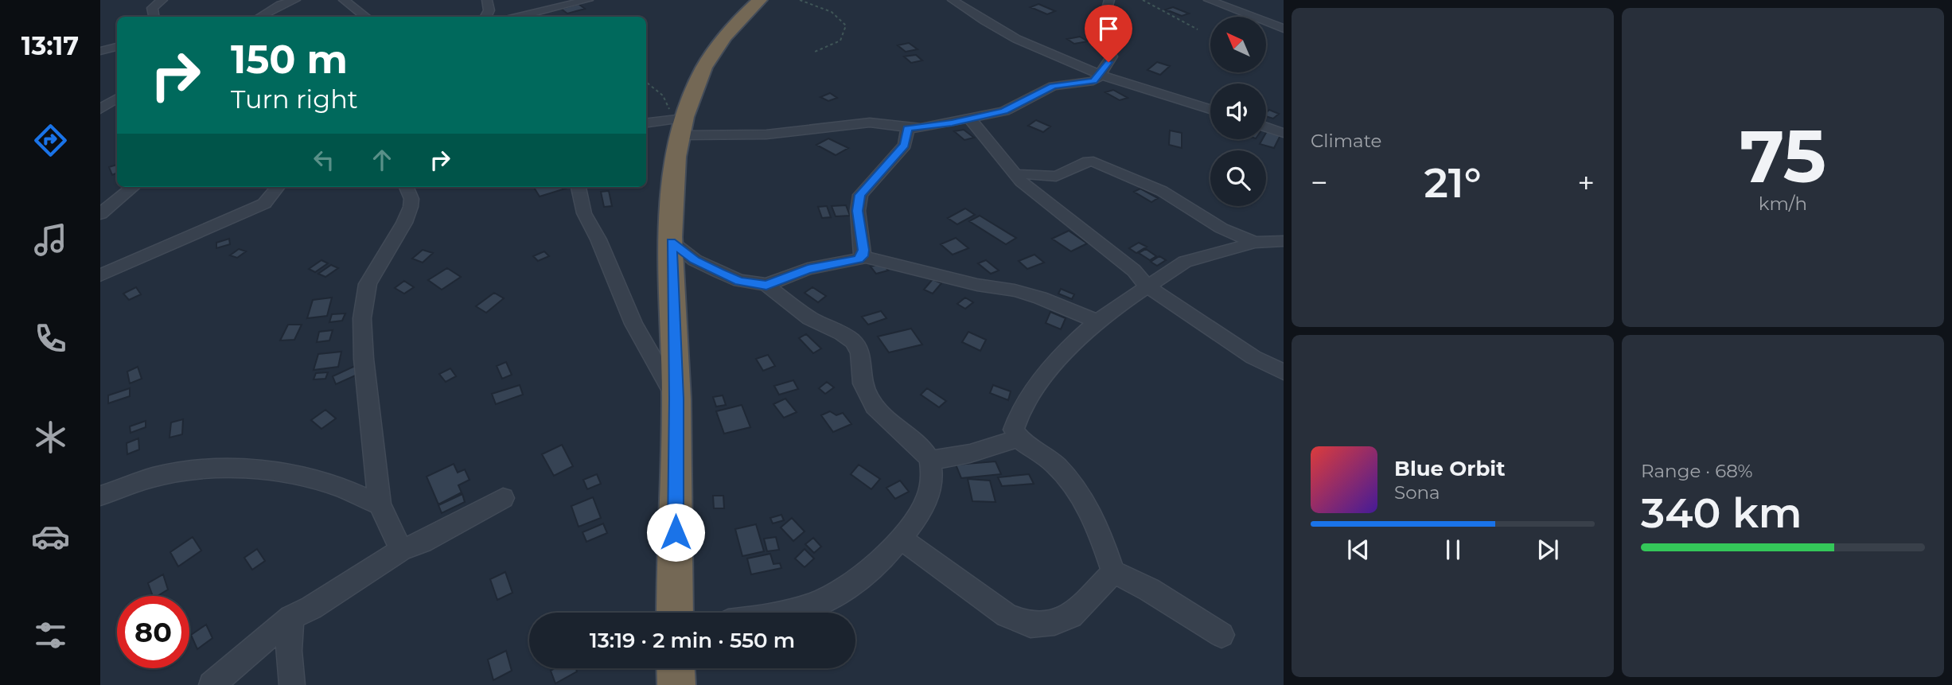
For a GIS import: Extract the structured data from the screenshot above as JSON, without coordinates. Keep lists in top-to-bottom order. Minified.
{"north":"top left","page":{"tabs":"13:17","tile":["Climate",["75","km/h"],["Range · 68%","340 km"]],"turn":["150 m","Turn right"],"heat":["−","21°","+"],"song":["Blue Orbit","Sona"],"limit":"80","trip":"13:19 · 2 min · 550 m"}}
